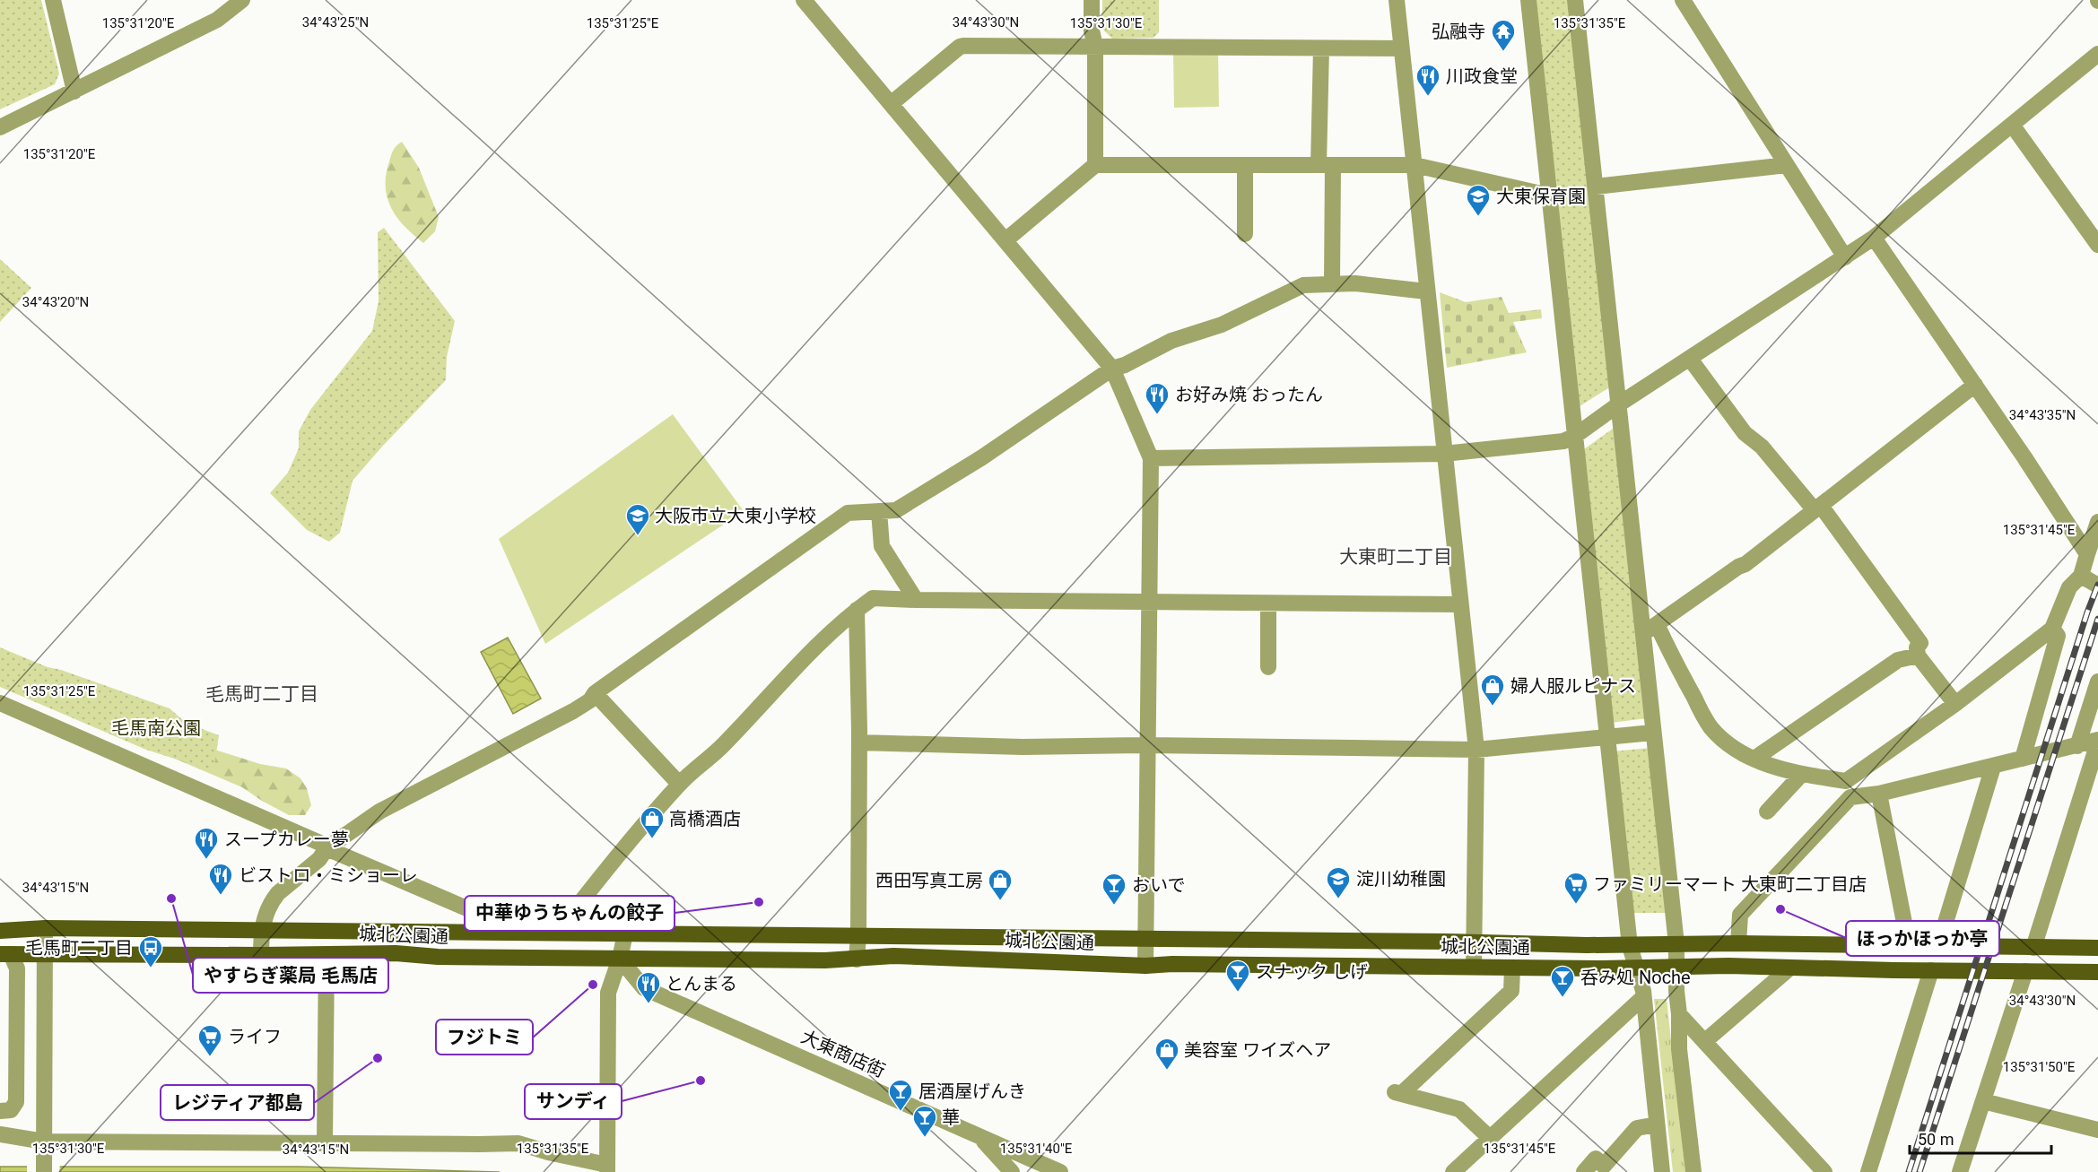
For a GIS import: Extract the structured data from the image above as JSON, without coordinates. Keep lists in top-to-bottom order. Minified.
{"streets":{"main road":["城北公園通"],"street":["大東商店街"]},"crossings":[["城北公園通","大東商店街"]],"districts":["大東町二丁目","毛馬町二丁目"],"parks":["毛馬南公園"],"places":{"temple":["弘融寺"],"restaurant":["川政食堂","お好み焼 おったん","スープカレー夢","ビストロ・ミショーレ","とんまる"],"school or university":["大東保育園","大阪市立大東小学校","淀川幼稚園"],"shop":["婦人服ルピナス","高橋酒店","西田写真工房","美容室 ワイズヘア"],"other":["やすらぎ薬局 毛馬店","中華ゆうちゃんの餃子","ほっかほっか亭","フジトミ","レジティア都島","サンディ"],"supermarket":["ファミリーマート 大東町二丁目店","ライフ"],"bar":["おいで","スナック しげ","呑み処 Noche","居酒屋げんき","華"],"bus stop":["毛馬町二丁目"]},"scale_bar":"50 m","coordinates":["34°43'25\"N","34°43'30\"N","135°31'20\"E","135°31'25\"E","135°31'30\"E","135°31'35\"E","34°43'20\"N","34°43'35\"N","135°31'45\"E","34°43'15\"N","135°31'50\"E","135°31'40\"E"]}
